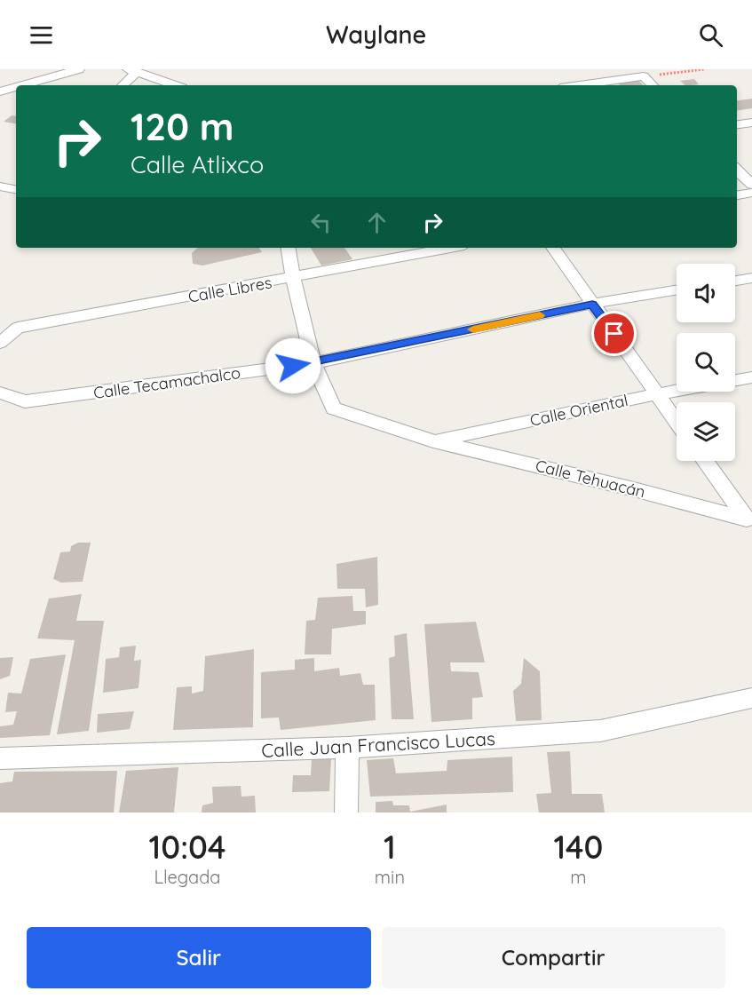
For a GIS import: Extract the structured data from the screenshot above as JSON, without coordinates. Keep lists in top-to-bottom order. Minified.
{"streets":{"street":["Calle Libres","Calle Tecamachalco","Calle Oriental","Calle Tehuacán","Calle Juan Francisco Lucas"]},"crossings":[["Calle Libres","Calle Tehuacán"],["Calle Tecamachalco","Calle Tehuacán"],["Calle Oriental","Calle Tehuacán"]],"page":{"header":"Waylane","turn":["120 m","Calle Atlixco"],"eta":["10:04","Llegada","1","min","140","m"],"buttons":["Salir","Compartir"]}}
